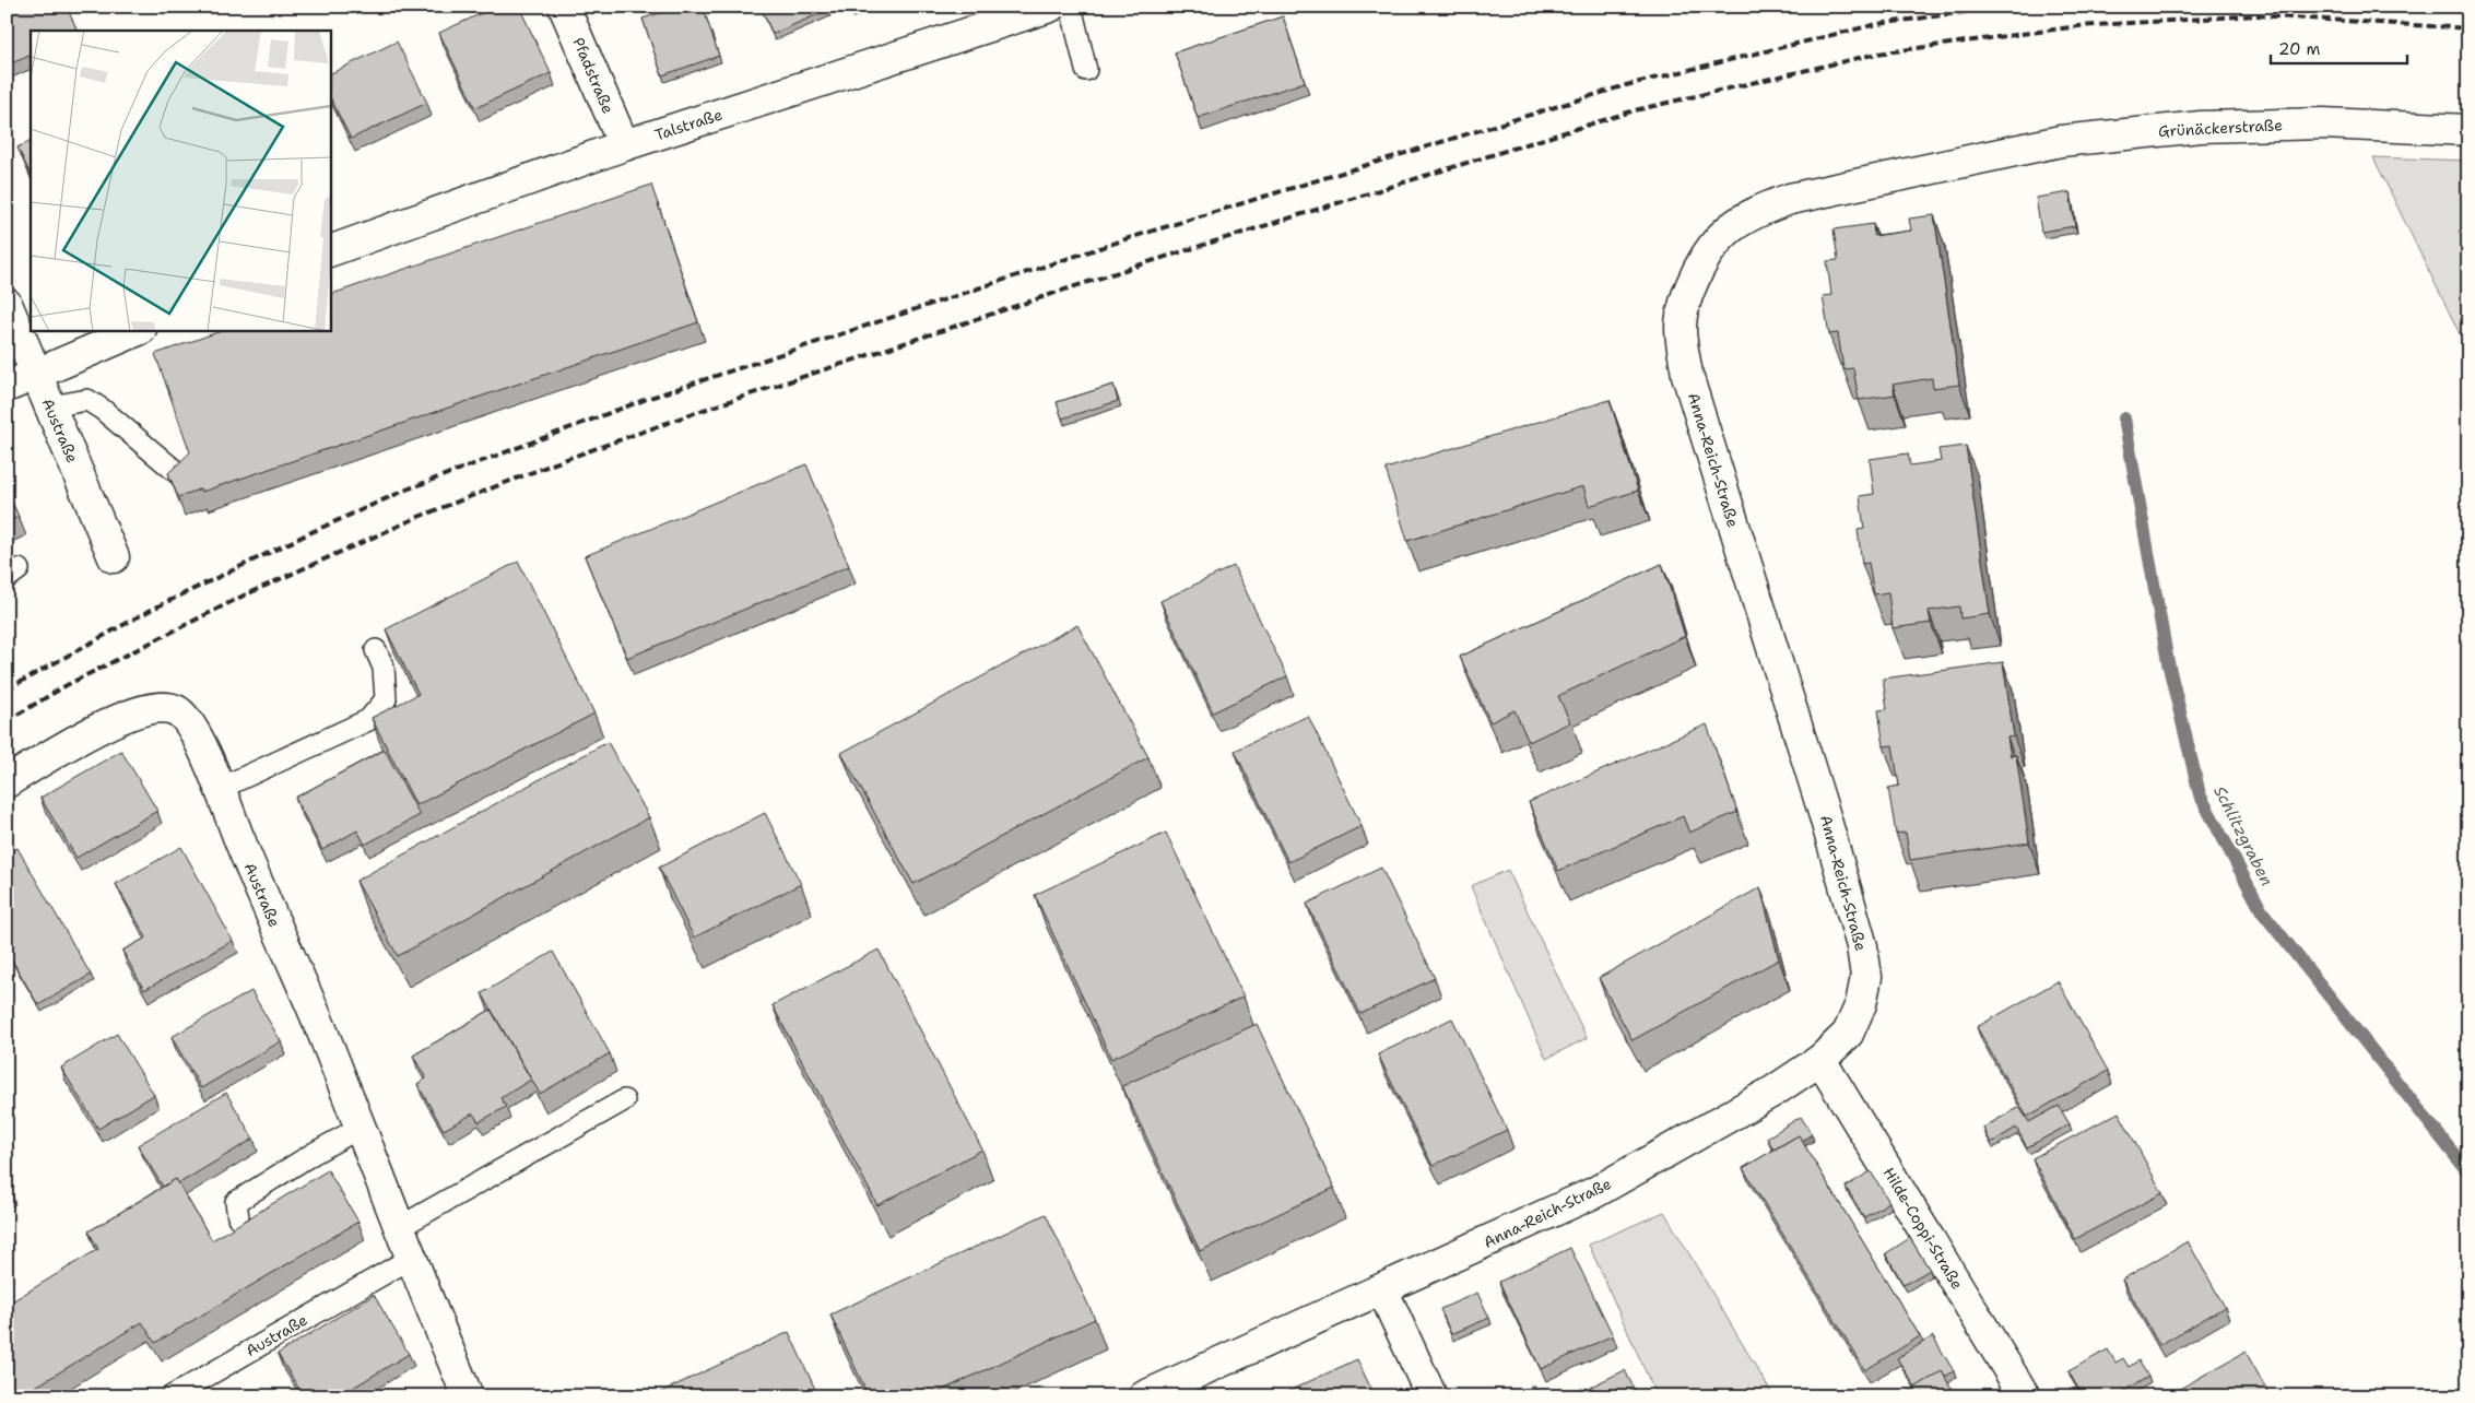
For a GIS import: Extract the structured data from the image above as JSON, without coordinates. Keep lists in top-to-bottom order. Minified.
{"streets":{"street":["Pfadstraße","Talstraße","Grünäckerstraße","Austraße","Anna-Reich-Straße","Hilde-Coppi-Straße"]},"crossings":[["Pfadstraße","Talstraße"],["Grünäckerstraße","Anna-Reich-Straße"],["Anna-Reich-Straße","Hilde-Coppi-Straße"]],"water":["Schlitzgraben"],"scale_bar":"20 m"}
